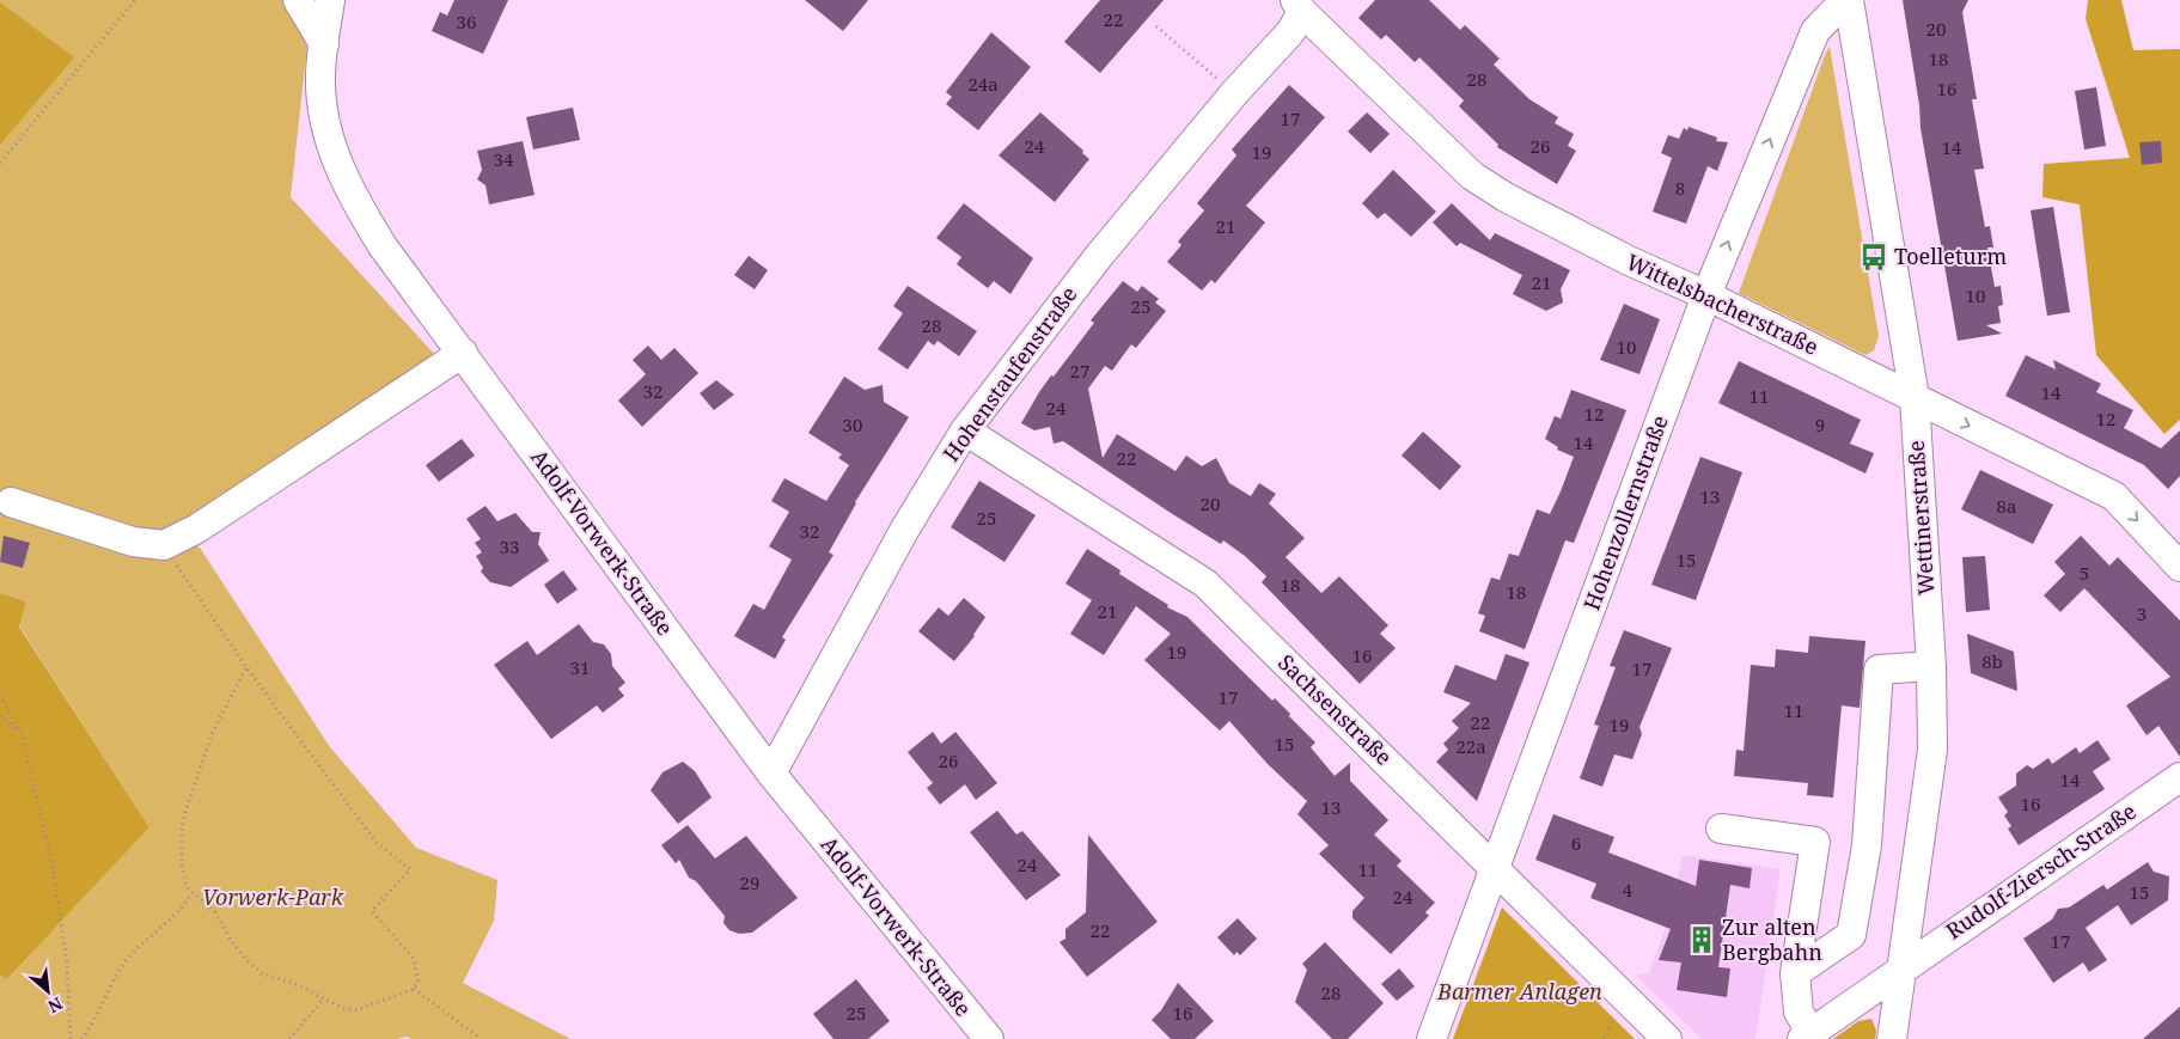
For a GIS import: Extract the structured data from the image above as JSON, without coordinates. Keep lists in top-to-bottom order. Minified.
{"streets":{"street":["Wittelsbacherstraße","Hohenstaufenstraße","Hohenzollernstraße","Wettinerstraße","Adolf-Vorwerk-Straße","Sachsenstraße","Rudolf-Ziersch-Straße"]},"crossings":[["Wittelsbacherstraße","Hohenstaufenstraße"],["Wittelsbacherstraße","Hohenzollernstraße"],["Wittelsbacherstraße","Wettinerstraße"],["Hohenstaufenstraße","Adolf-Vorwerk-Straße"],["Hohenstaufenstraße","Sachsenstraße"],["Hohenzollernstraße","Wettinerstraße"],["Hohenzollernstraße","Sachsenstraße"],["Wettinerstraße","Rudolf-Ziersch-Straße"]],"parks":["Vorwerk-Park","Barmer Anlagen"],"places":{"bus stop":["Toelleturm"],"building":["Zur alten Bergbahn"]},"house_numbers":["22","36","20","18","28","24a","16","17","24","26","14","19","34","8","21","21","10","25","28","10","27","32","14","11","24","12","12","30","9","14","22","13","20","8a","25","32","33","15","5","18","18","21","3","19","16","8b","31","17","17","11","22","19","15","22a","26","14","16","13","6","24","11","29","4","15","24","22","17","28","25","16"],"north":"bottom right"}
